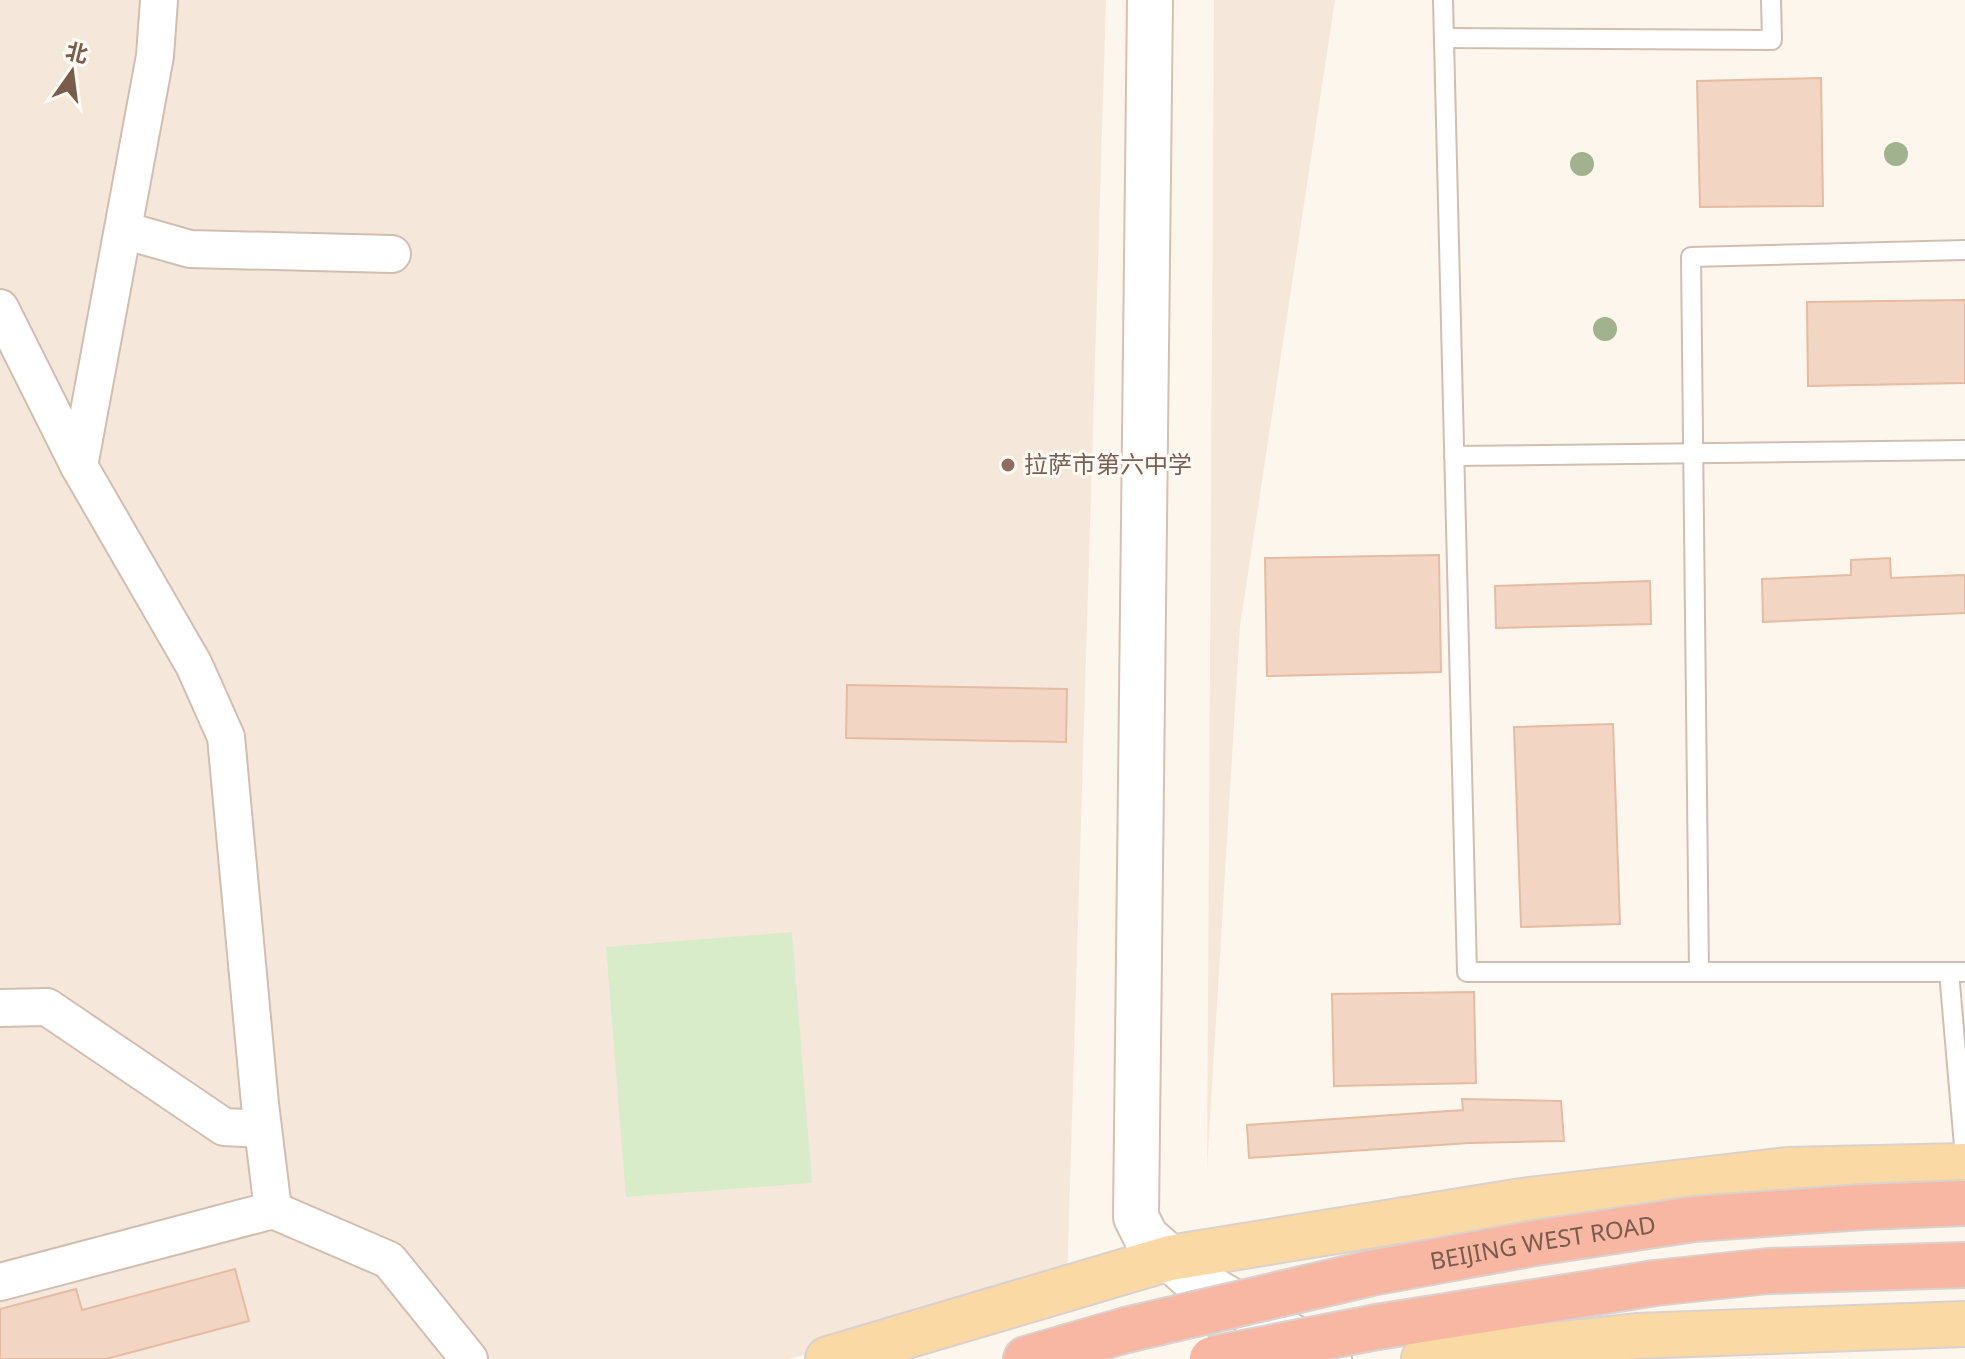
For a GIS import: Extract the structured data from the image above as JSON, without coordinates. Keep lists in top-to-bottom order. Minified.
{"streets":{"highway":["BEIJING WEST ROAD"]},"places":["拉萨市第六中学"],"north":"top"}
